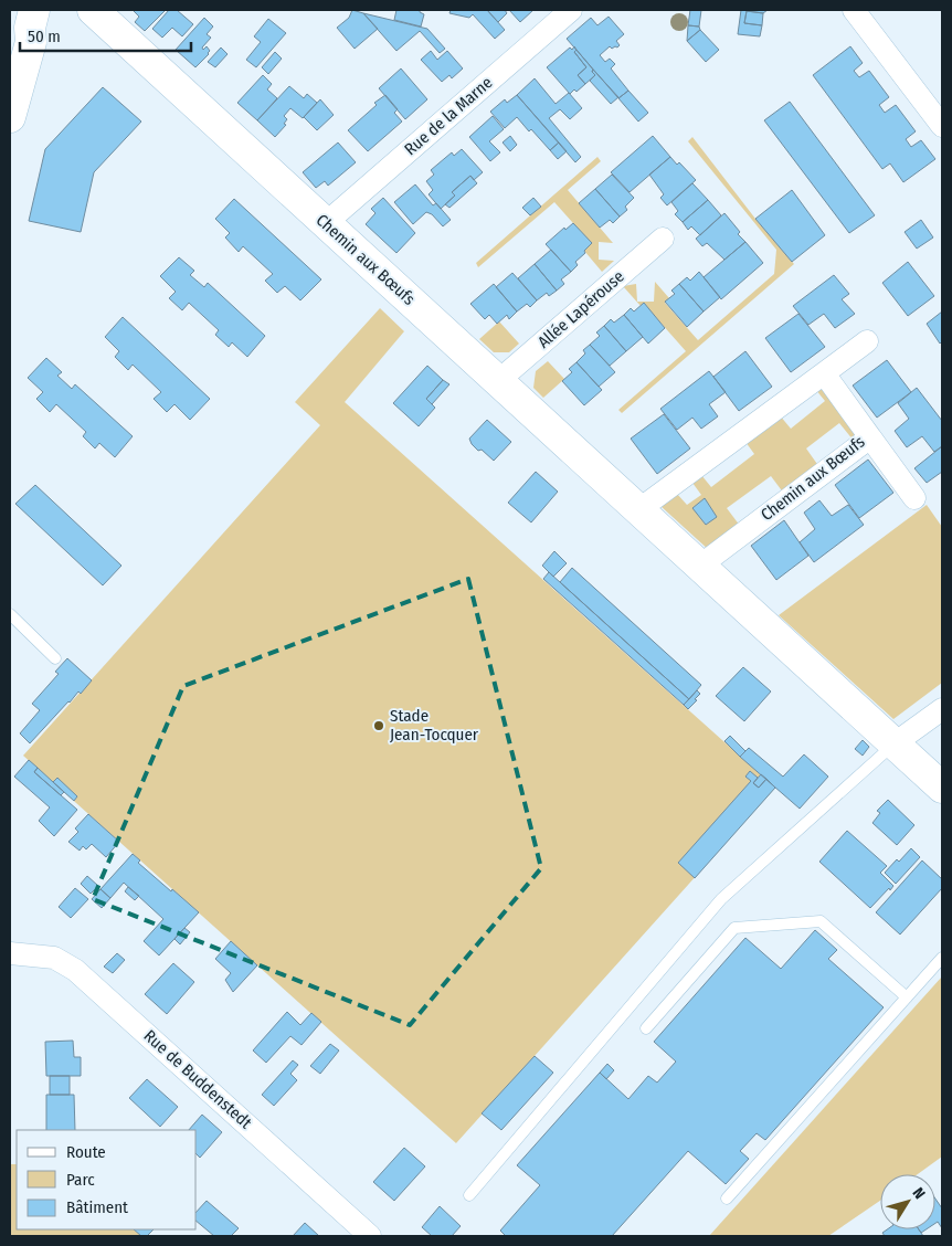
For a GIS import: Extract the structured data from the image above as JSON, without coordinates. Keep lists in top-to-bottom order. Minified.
{"streets":{"street":["Rue de la Marne","Chemin aux Bœufs","Allée Lapérouse","Rue de Buddenstedt"]},"crossings":[["Rue de la Marne","Chemin aux Bœufs"],["Chemin aux Bœufs","Allée Lapérouse"]],"places":["Stade Jean-Tocquer"],"legend":["Route","Parc","Bâtiment"],"scale_bar":"50 m","north":"top right"}
